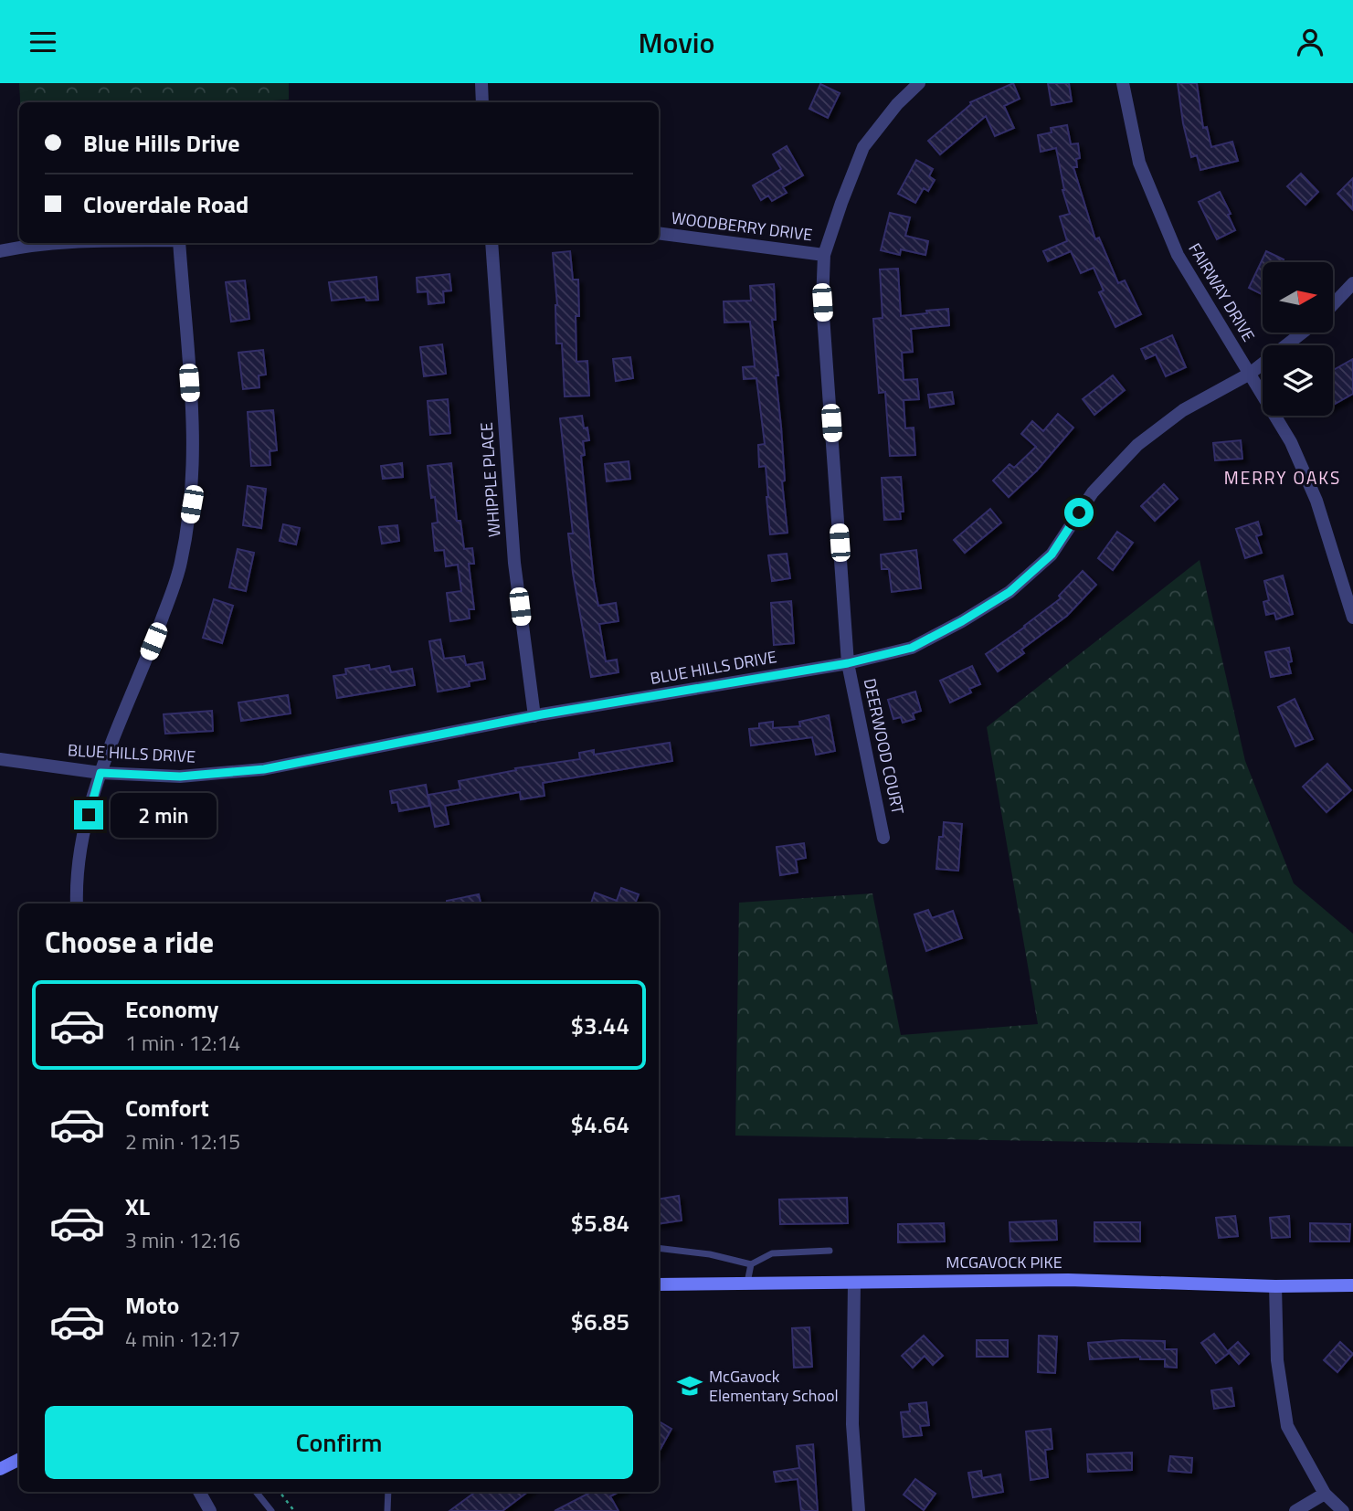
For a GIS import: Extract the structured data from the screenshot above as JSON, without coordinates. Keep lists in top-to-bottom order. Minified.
{"streets":{"main road":["MCGAVOCK PIKE"],"street":["WOODBERRY DRIVE","FAIRWAY DRIVE","WHIPPLE PLACE","BLUE HILLS DRIVE","DEERWOOD COURT"]},"crossings":[["WOODBERRY DRIVE","DEERWOOD COURT"],["FAIRWAY DRIVE","BLUE HILLS DRIVE"],["WHIPPLE PLACE","BLUE HILLS DRIVE"],["BLUE HILLS DRIVE","DEERWOOD COURT"]],"districts":["MERRY OAKS"],"places":{"school or university":["McGavock Elementary School"]},"north":"right","page":{"header":"Movio","banner":["Blue Hills Drive","Cloverdale Road"],"bubble":"2 min","heading":"Choose a ride","list":[{"name":"Economy","note":"1 min · 12:14","value":"$3.44"},{"name":"Comfort","note":"2 min · 12:15","value":"$4.64"},{"name":"XL","note":"3 min · 12:16","value":"$5.84"},{"name":"Moto","note":"4 min · 12:17","value":"$6.85"}],"buttons":"Confirm"}}
